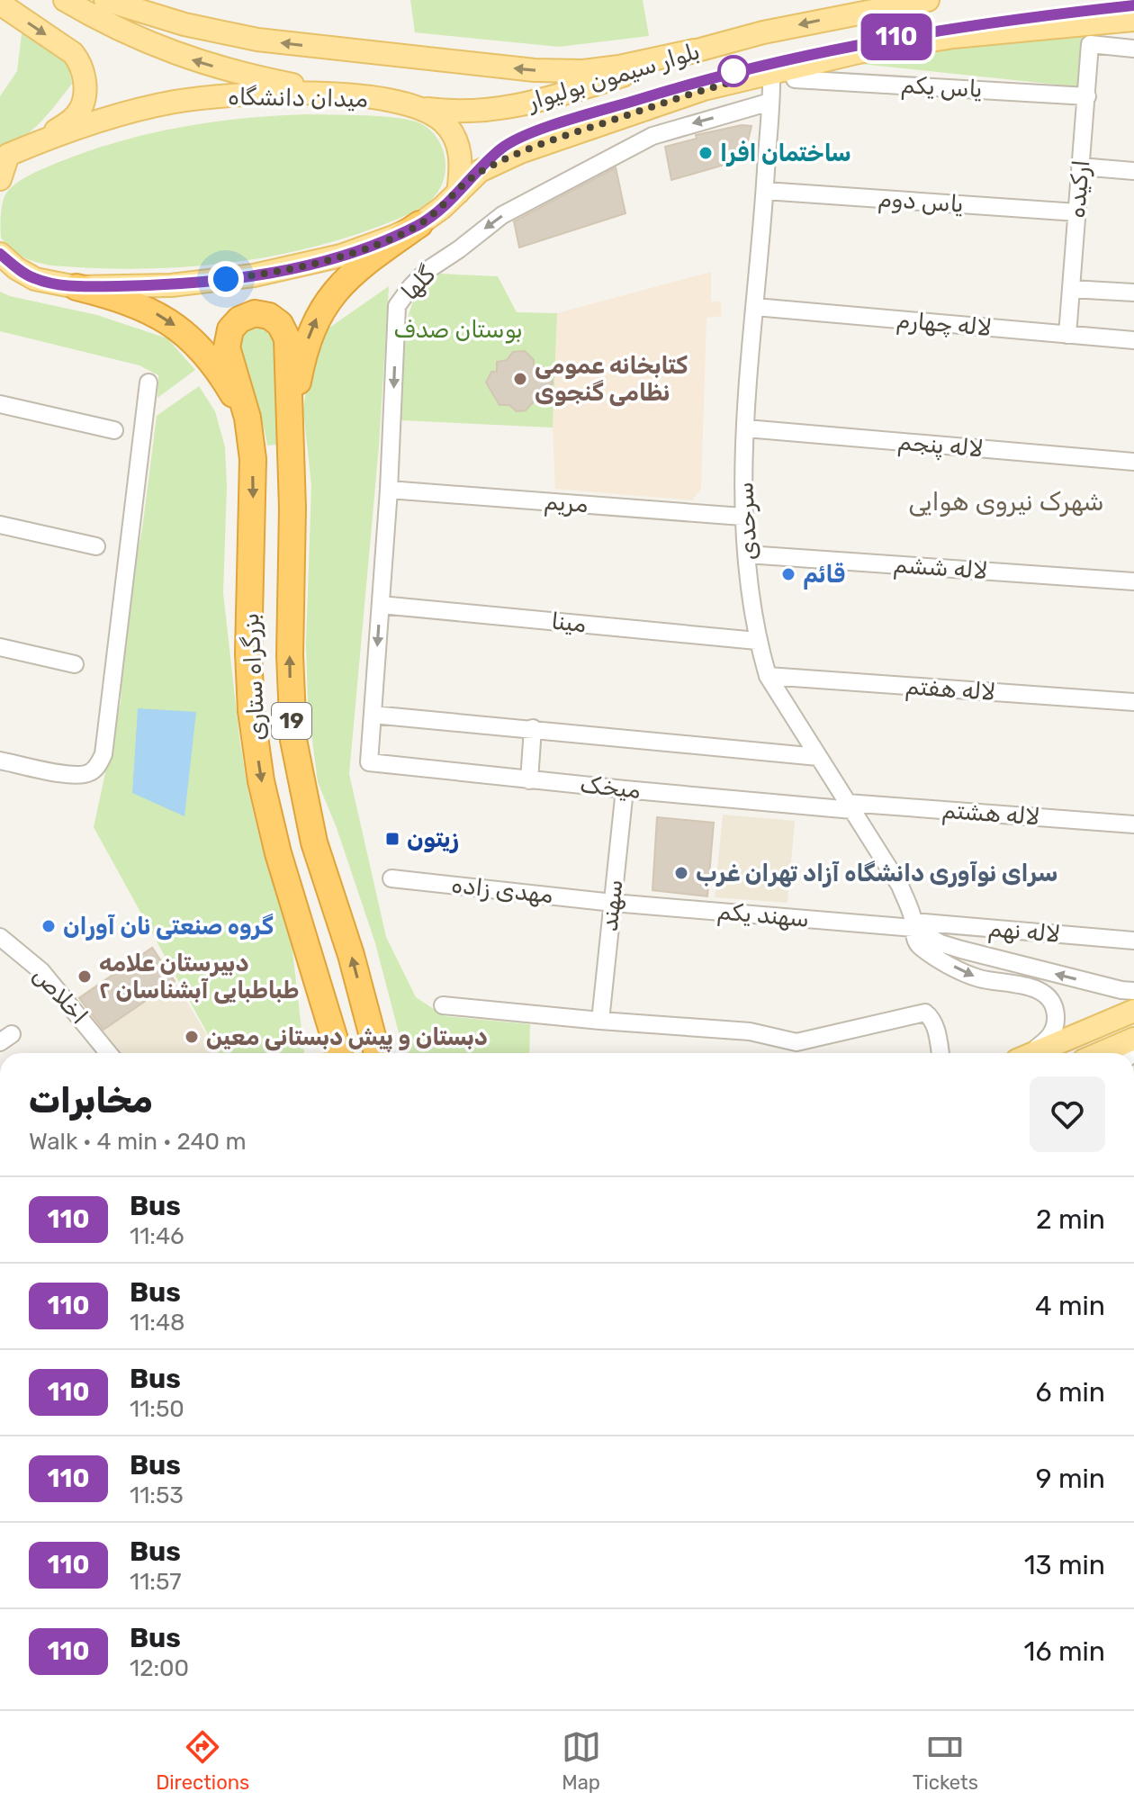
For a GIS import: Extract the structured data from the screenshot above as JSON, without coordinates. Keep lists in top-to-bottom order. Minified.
{"streets":{"highway":["بزرگراه ستاری","19"],"main road":["بلوار سیمون بولیوار","میدان دانشگاه"],"street":["یاس یکم","ارکیده","یاس دوم","گلها","لاله چهارم","لاله پنجم","مریم","سرحدی","لاله ششم","مینا","لاله هفتم","میخک","لاله هشتم","مهدی زاده","سهند","سهند يكم","لاله نهم","اخلاص"]},"crossings":[["بلوار سیمون بولیوار","میدان دانشگاه"],["بلوار سیمون بولیوار","سرحدی"],["یاس یکم","ارکیده"],["ارکیده","یاس دوم"],["ارکیده","لاله چهارم"],["یاس دوم","سرحدی"],["گلها","مریم"],["گلها","سرحدی"],["گلها","مینا"],["گلها","میخک"],["لاله چهارم","سرحدی"],["لاله پنجم","سرحدی"],["مریم","سرحدی"],["سرحدی","لاله ششم"],["سرحدی","مینا"],["سرحدی","لاله هفتم"],["سرحدی","میخک"],["سرحدی","لاله هشتم"],["سرحدی","سهند يكم"],["سرحدی","لاله نهم"],["میخک","لاله هشتم"],["میخک","سهند"],["مهدی زاده","سهند"],["مهدی زاده","سهند يكم"],["سهند","سهند يكم"],["سهند يكم","لاله نهم"]],"one_way":["گلها"],"districts":["شهرک نیروی هوایی"],"parks":["بوستان صدف"],"places":{"other":["ساختمان افرا","کتابخانه عمومی نظامی گنجوی","قائم","سرای نوآوری دانشگاه آزاد تهران غرب","گروه صنعتی نان آوران","دبیرستان علامه طباطبایی آبشناسان ۲","دبستان و پیش دبستانی معین"],"transit":["زیتون"]},"lines":["bus line 110"],"page":{"on_map":"110","heading":["مخابرات","Walk · 4 min · 240 m"],"list":[{"mark":"110","name":"Bus","note":"11:46","value":"2 min"},{"mark":"110","name":"Bus","note":"11:48","value":"4 min"},{"mark":"110","name":"Bus","note":"11:50","value":"6 min"},{"mark":"110","name":"Bus","note":"11:53","value":"9 min"},{"mark":"110","name":"Bus","note":"11:57","value":"13 min"},{"mark":"110","name":"Bus","note":"12:00","value":"16 min"}],"tabs":["Directions","Map","Tickets"]}}
